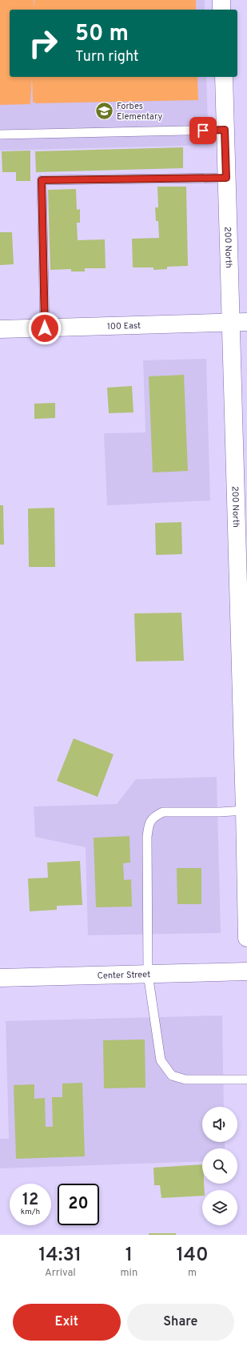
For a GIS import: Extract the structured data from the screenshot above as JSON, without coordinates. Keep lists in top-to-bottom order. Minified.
{"streets":{"street":["200 North","100 East","Center Street"]},"crossings":[["200 North","100 East"]],"places":{"school or university":["Forbes Elementary"]},"page":{"turn":["50 m","Turn right"],"speed":"12 km/h","limit":"20","eta":["14:31","Arrival","1","min","140","m"],"buttons":["Exit","Share"]}}
